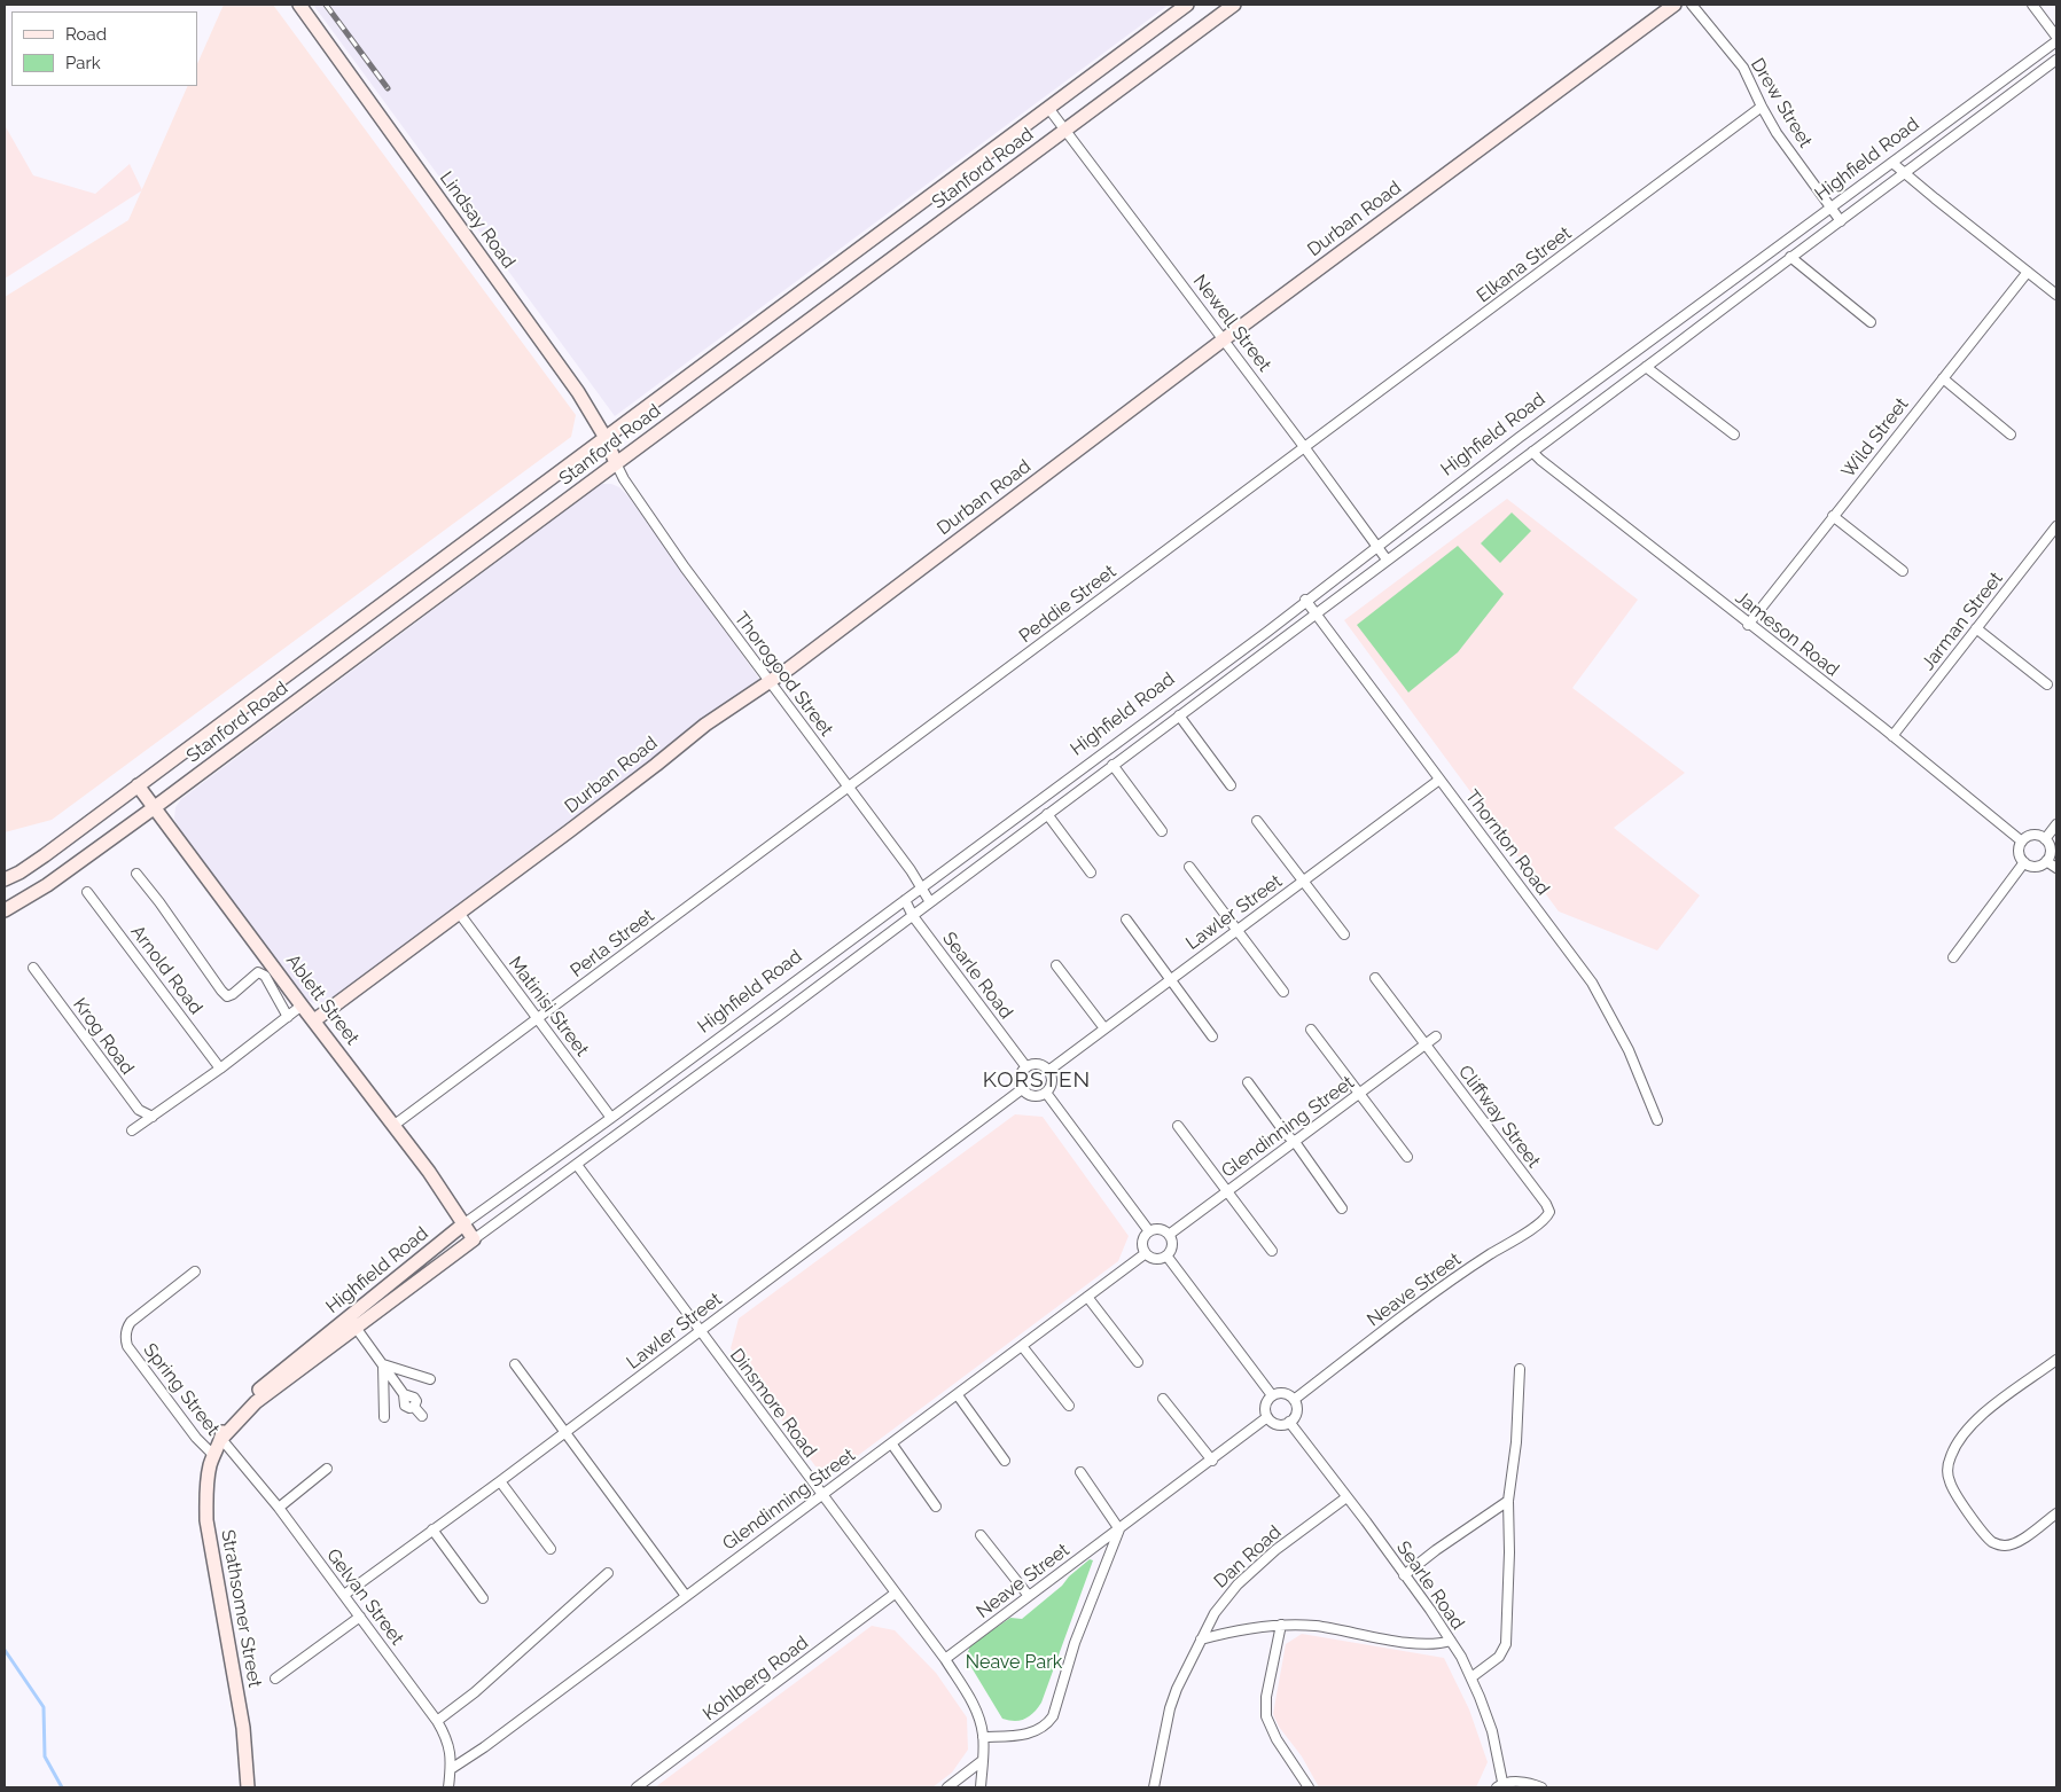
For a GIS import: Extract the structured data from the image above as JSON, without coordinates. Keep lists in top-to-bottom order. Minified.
{"streets":{"street":["Drew Street","Highfield Road","Stanford Road","Durban Road","Lindsay Road","Elkana Street","Newell Street","Wild Street","Peddie Street","Jarman Street","Jameson Road","Thorogood Street","Thornton Road","Lawler Street","Perla Street","Arnold Road","Searle Road","Ablett Street","Matinisi Street","Krog Road","Cliffway Street","Glendinning Street","Neave Street","Spring Street","Dinsmore Road","Dan Road","Gelvan Street","Strathsomer Street","Kohlberg Road"]},"crossings":[["Drew Street","Highfield Road"],["Drew Street","Elkana Street"],["Highfield Road","Newell Street"],["Highfield Road","Jameson Road"],["Highfield Road","Thorogood Street"],["Highfield Road","Thornton Road"],["Highfield Road","Searle Road"],["Highfield Road","Ablett Street"],["Highfield Road","Matinisi Street"],["Highfield Road","Dinsmore Road"],["Highfield Road","Gelvan Street"],["Highfield Road","Strathsomer Street"],["Stanford Road","Lindsay Road"],["Stanford Road","Newell Street"],["Stanford Road","Thorogood Street"],["Stanford Road","Ablett Street"],["Durban Road","Newell Street"],["Durban Road","Thorogood Street"],["Durban Road","Ablett Street"],["Durban Road","Matinisi Street"],["Lindsay Road","Thorogood Street"],["Elkana Street","Newell Street"],["Elkana Street","Peddie Street"],["Newell Street","Peddie Street"],["Wild Street","Jameson Road"],["Peddie Street","Thorogood Street"],["Peddie Street","Perla Street"],["Jarman Street","Jameson Road"],["Thorogood Street","Perla Street"],["Thornton Road","Lawler Street"],["Lawler Street","Searle Road"],["Lawler Street","Dinsmore Road"],["Lawler Street","Gelvan Street"],["Perla Street","Ablett Street"],["Perla Street","Matinisi Street"],["Searle Road","Neave Street"],["Searle Road","Dan Road"],["Cliffway Street","Glendinning Street"],["Cliffway Street","Neave Street"],["Glendinning Street","Dinsmore Road"],["Glendinning Street","Gelvan Street"],["Neave Street","Dinsmore Road"],["Spring Street","Strathsomer Street"],["Dinsmore Road","Kohlberg Road"],["Gelvan Street","Strathsomer Street"]],"districts":["KORSTEN"],"parks":["Neave Park"],"legend":["Road","Park"]}
